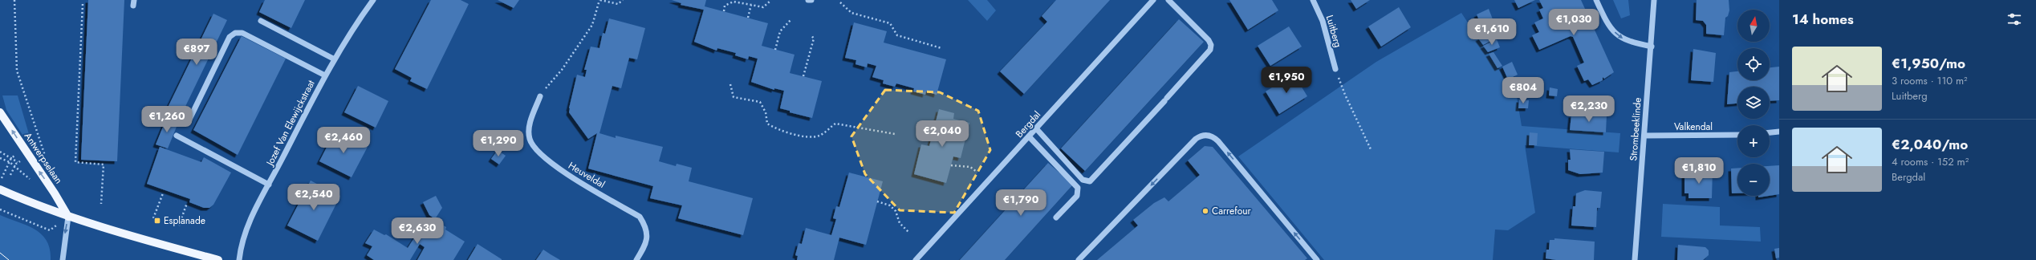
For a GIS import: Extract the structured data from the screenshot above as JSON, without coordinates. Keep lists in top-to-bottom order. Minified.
{"streets":{"main road":["Antwerpselaan"],"street":["Luitberg","Jozef Van Elewijckstraat","Bergdal","Valkendal","Strombeeklinde","Heuveldal"]},"crossings":[["Valkendal","Strombeeklinde"]],"one_way":["Antwerpselaan"],"places":{"other":["Carrefour"],"transit":["Esplanade"]},"north":"top","page":{"heading":"14 homes","price":["€1,030","€1,610","€897","€1,950","€804","€2,230","€1,260","€2,040","€2,460","€1,290","€1,810","€2,540","€1,790","€2,630"],"map_buttons":["+","−"],"list":[{"name":"€1,950/mo","note":"3 rooms · 110 m² · Luitberg"},{"name":"€2,040/mo","note":"4 rooms · 152 m² · Bergdal"}]}}
